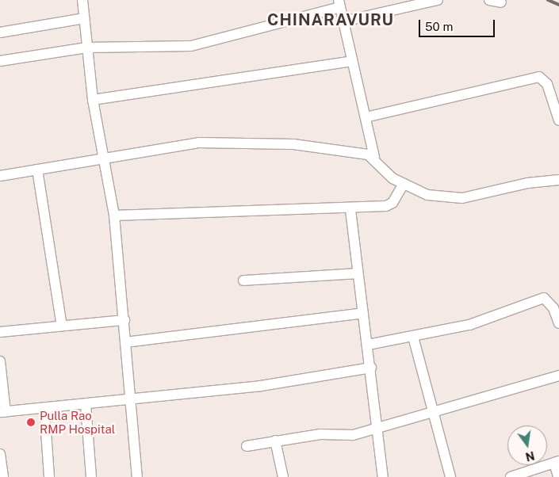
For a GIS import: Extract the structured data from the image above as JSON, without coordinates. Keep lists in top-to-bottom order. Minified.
{"districts":["CHINARAVURU"],"places":["Pulla Rao RMP Hospital"],"scale_bar":"50 m","north":"bottom"}
